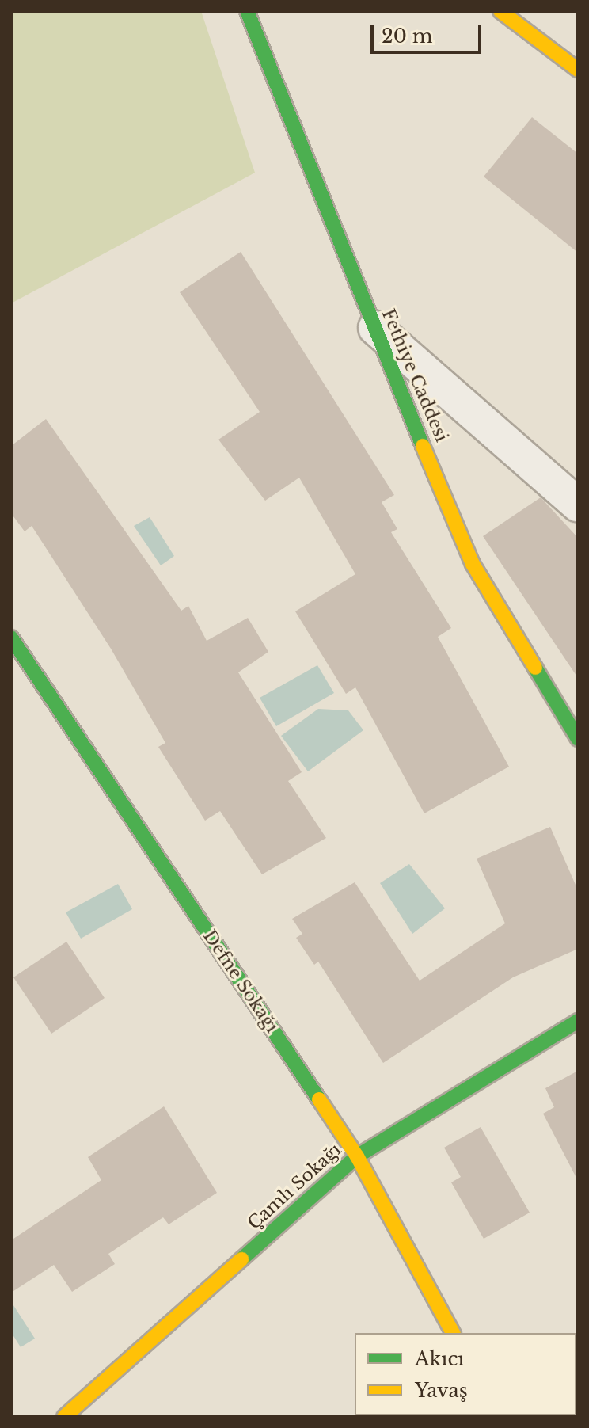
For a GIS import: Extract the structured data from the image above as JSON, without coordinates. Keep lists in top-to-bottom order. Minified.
{"streets":{"street":["Fethiye Caddesi","Defne Sokağı","Çamlı Sokağı"]},"crossings":[["Defne Sokağı","Çamlı Sokağı"]],"legend":["Akıcı","Yavaş"],"scale_bar":"20 m"}
